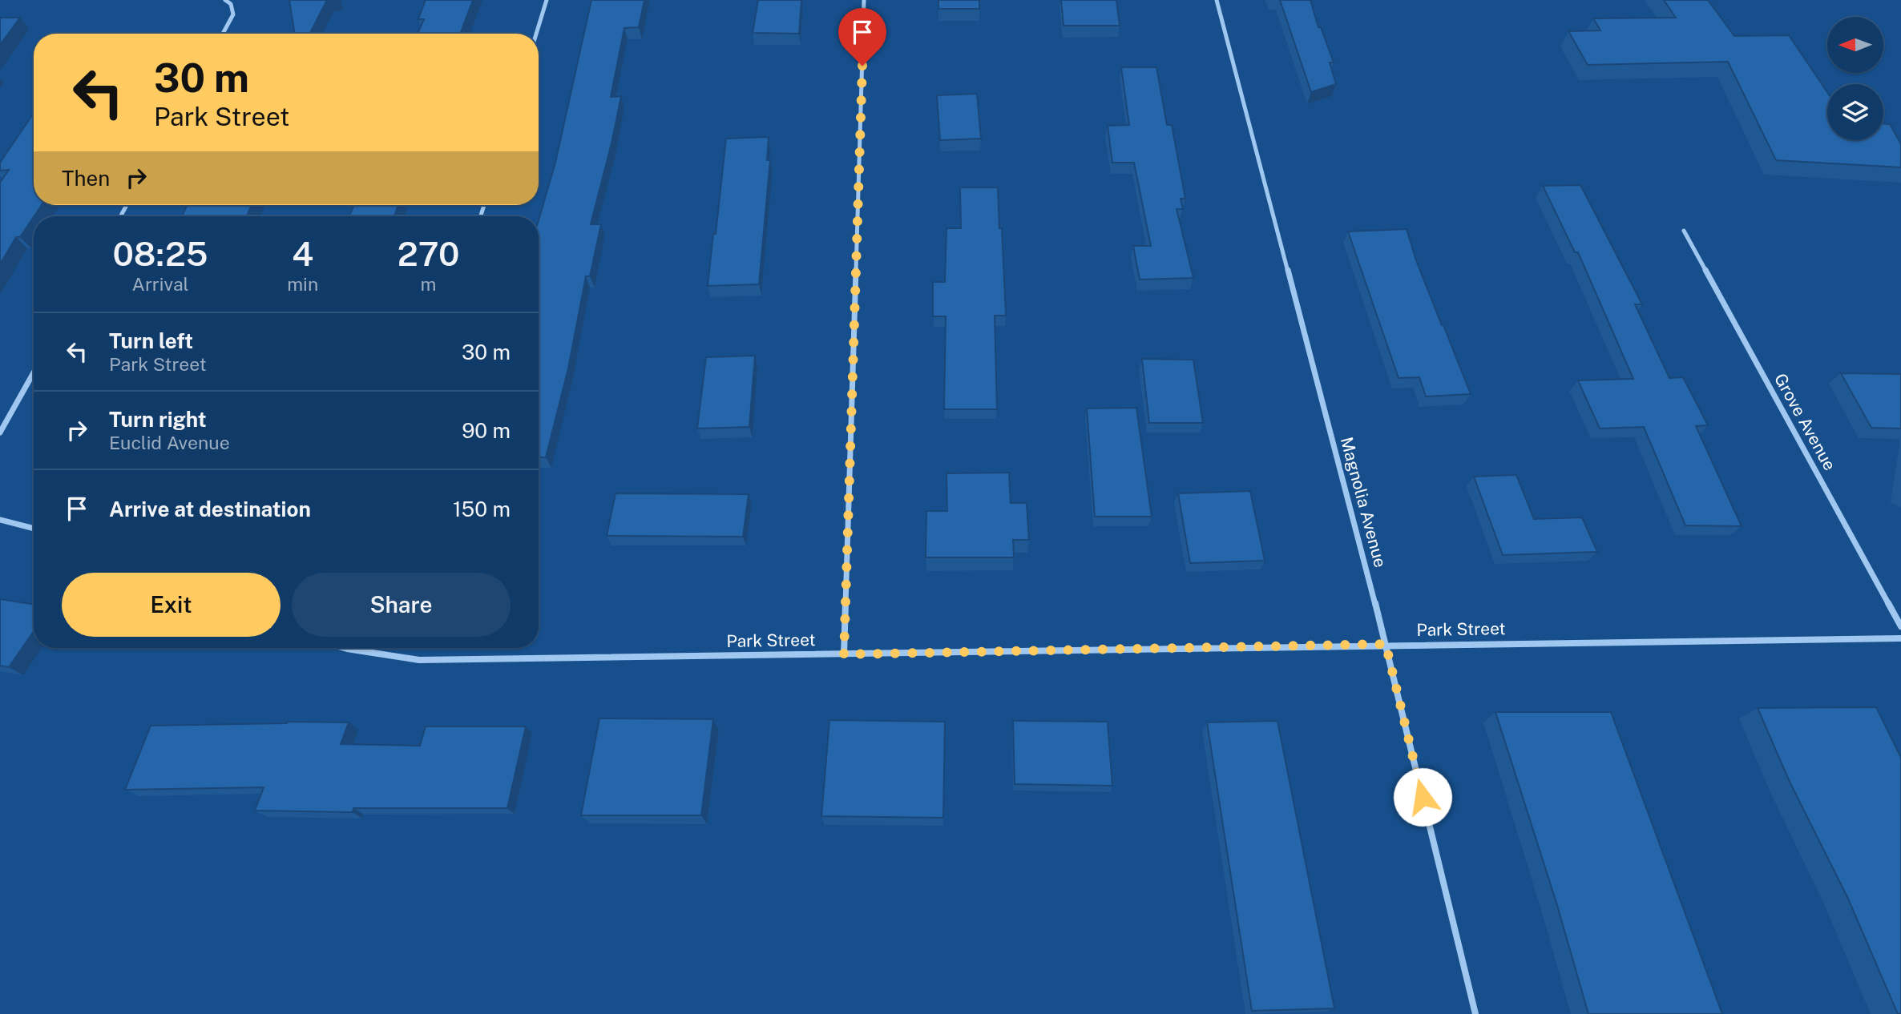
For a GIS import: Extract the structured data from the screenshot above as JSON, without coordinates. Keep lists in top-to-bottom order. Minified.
{"streets":{"street":["Grove Avenue","Magnolia Avenue","Park Street"]},"crossings":[["Magnolia Avenue","Park Street"]],"north":"left","page":{"turn":["30 m","Park Street"],"then":"Then","eta":["08:25","Arrival","4","min","270","m"],"list":[{"name":"Turn left","note":"Park Street","value":"30 m"},{"name":"Turn right","note":"Euclid Avenue","value":"90 m"},{"name":"Arrive at destination","value":"150 m"}],"buttons":["Exit","Share"]}}
